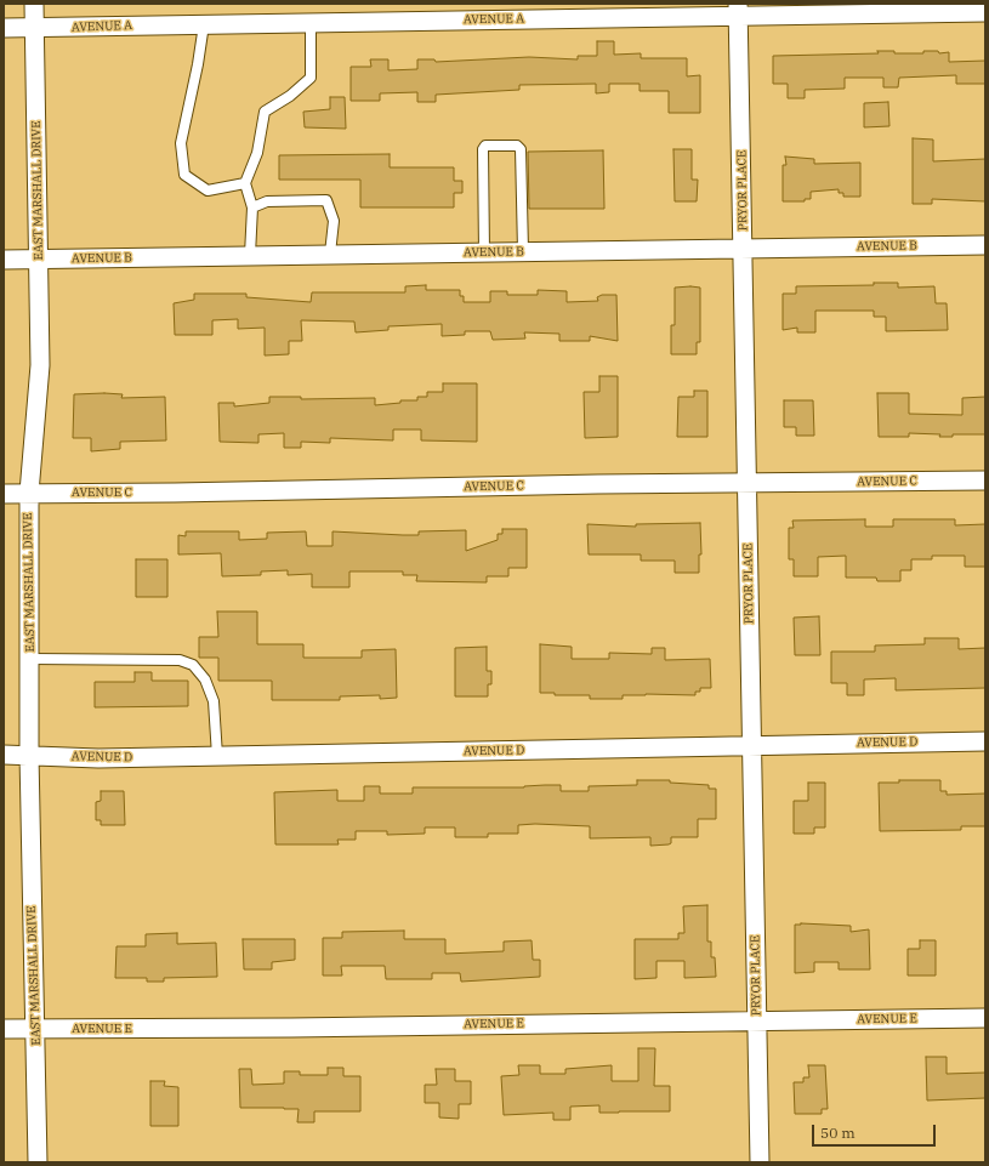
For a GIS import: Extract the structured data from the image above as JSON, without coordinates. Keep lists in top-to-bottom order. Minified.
{"streets":{"street":["AVENUE A","EAST MARSHALL DRIVE","PRYOR PLACE","AVENUE B","AVENUE C","AVENUE D","AVENUE E"]},"crossings":[["AVENUE A","EAST MARSHALL DRIVE"],["AVENUE A","PRYOR PLACE"],["EAST MARSHALL DRIVE","AVENUE B"],["EAST MARSHALL DRIVE","AVENUE C"],["EAST MARSHALL DRIVE","AVENUE D"],["EAST MARSHALL DRIVE","AVENUE E"],["PRYOR PLACE","AVENUE B"],["PRYOR PLACE","AVENUE C"],["PRYOR PLACE","AVENUE D"],["PRYOR PLACE","AVENUE E"]],"scale_bar":"50 m"}
